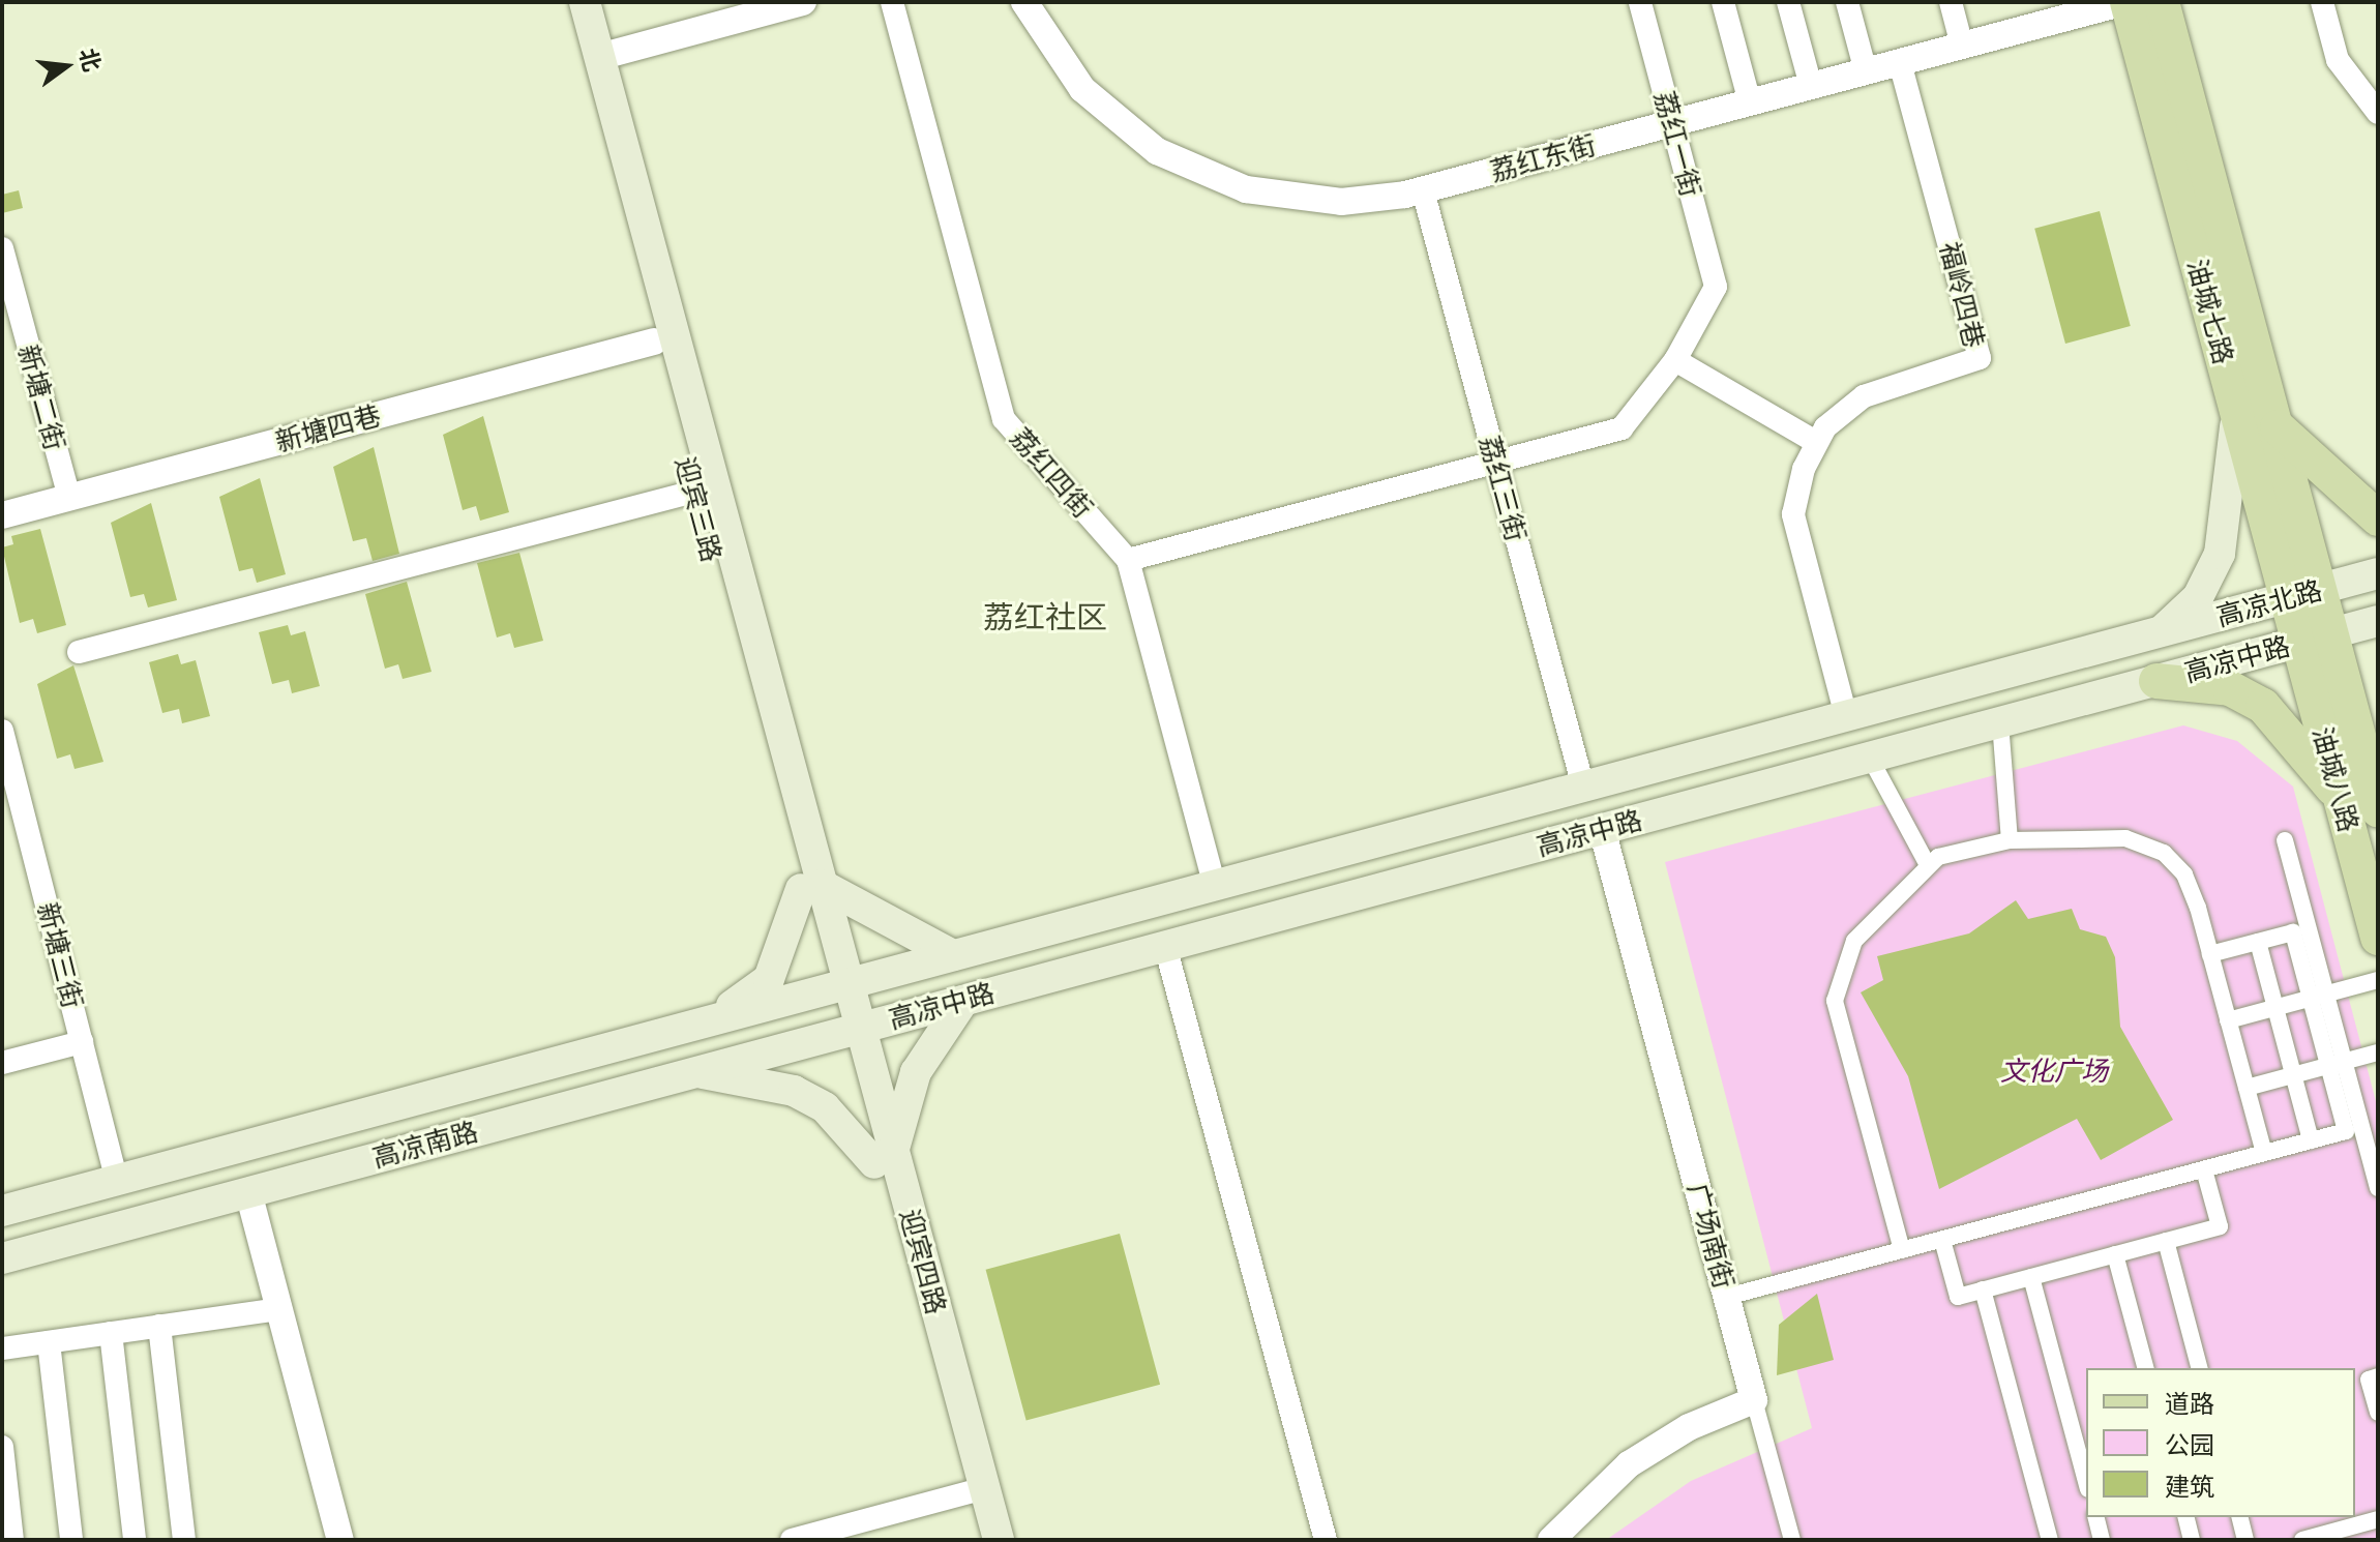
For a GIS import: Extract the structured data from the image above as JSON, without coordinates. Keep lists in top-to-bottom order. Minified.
{"streets":{"main road":["油城七路","迎宾三路","高凉北路","高凉中路","油城八路","高凉南路","迎宾四路"],"street":["荔红一街","荔红东街","福岭四巷","新塘二街","新塘四巷","荔红四街","荔红三街","新塘三街","广场南街"]},"crossings":[["荔红一街","荔红东街"],["荔红东街","福岭四巷"],["荔红东街","油城七路"],["荔红东街","荔红三街"],["福岭四巷","高凉中路"],["油城七路","高凉北路"],["油城七路","高凉中路"],["油城七路","油城八路"],["新塘二街","新塘四巷"],["新塘四巷","迎宾三路"],["荔红四街","高凉中路"],["荔红三街","高凉中路"],["迎宾三路","高凉中路"],["迎宾三路","高凉南路"],["迎宾三路","迎宾四路"],["高凉北路","高凉中路"],["高凉北路","油城八路"],["高凉中路","油城八路"],["高凉中路","高凉南路"],["高凉中路","广场南街"],["高凉中路","迎宾四路"],["新塘三街","高凉南路"],["高凉南路","迎宾四路"]],"districts":["荔红社区"],"parks":["文化广场"],"legend":["道路","公园","建筑"],"north":"right"}
